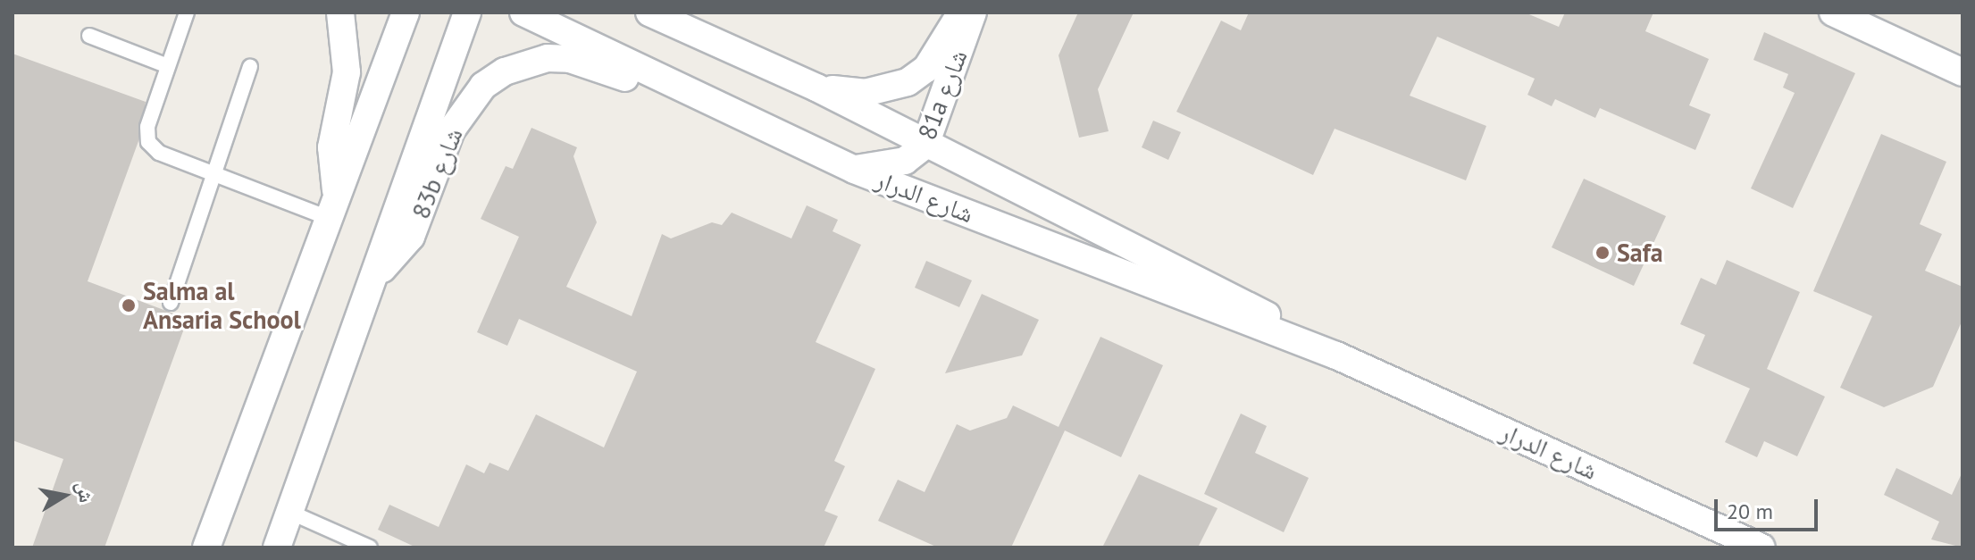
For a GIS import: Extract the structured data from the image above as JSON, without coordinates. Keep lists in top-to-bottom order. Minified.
{"streets":{"street":["81a شارع","83b شارع","شارع الدرار"]},"crossings":[["81a شارع","شارع الدرار"],["83b شارع","شارع الدرار"]],"places":["Safa","Salma al Ansaria School"],"scale_bar":"20 m","north":"right"}
